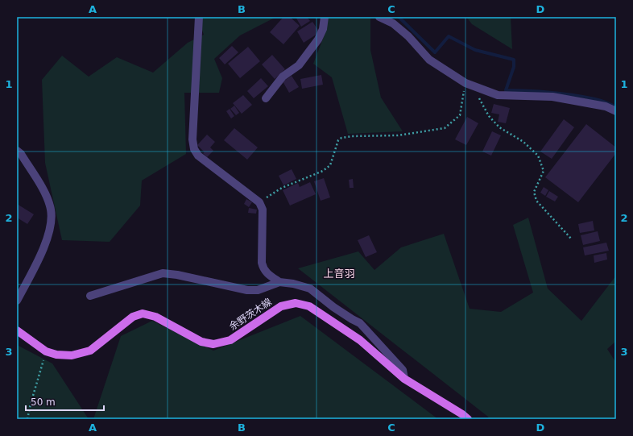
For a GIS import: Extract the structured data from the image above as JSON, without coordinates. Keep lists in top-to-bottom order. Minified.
{"streets":{"main road":["余野茨木線"]},"districts":["上音羽"],"scale_bar":"50 m","grid":{"columns":["A","B","C","D"],"rows":["1","2","3"]}}
